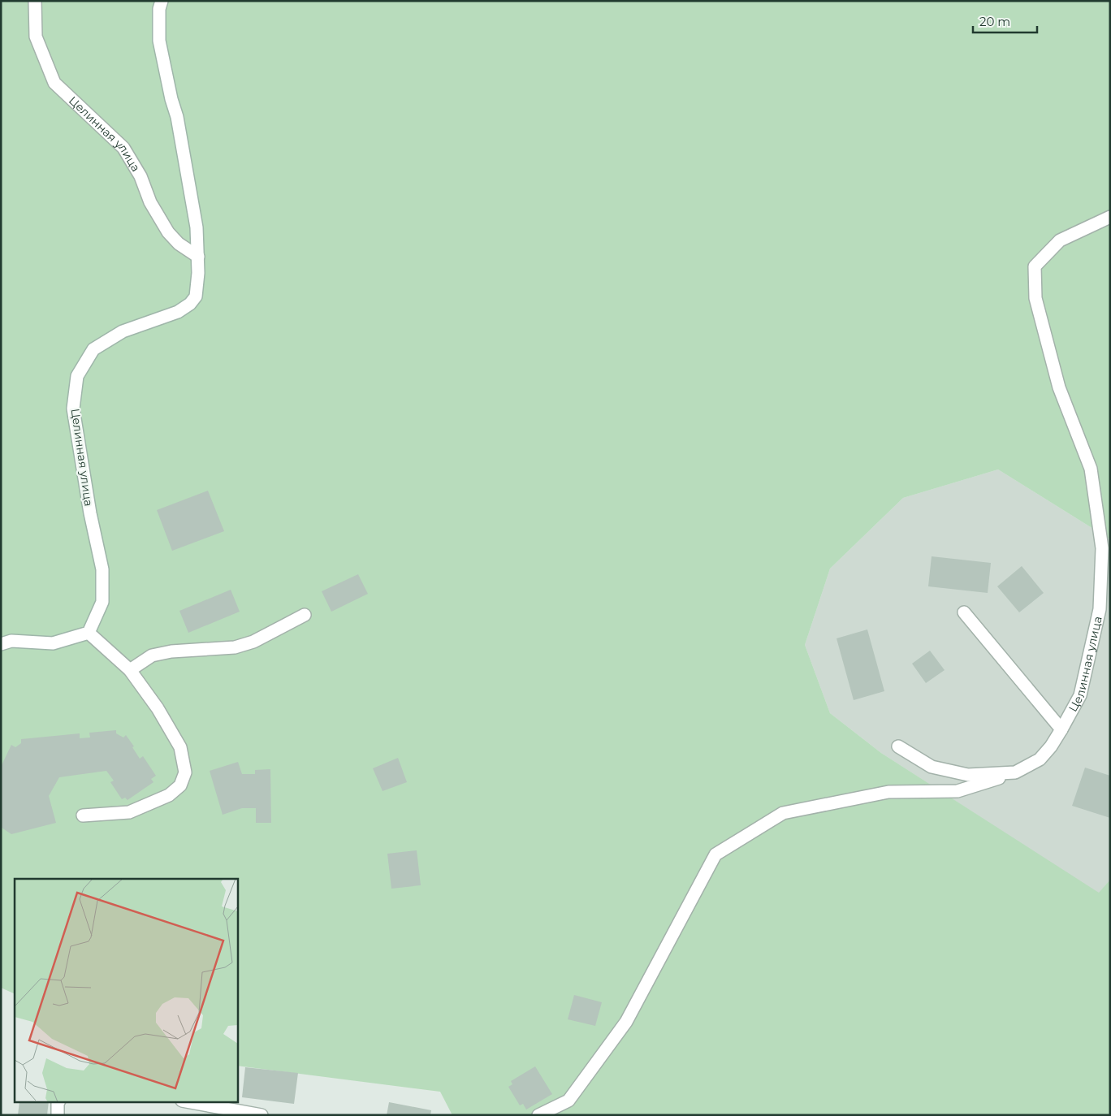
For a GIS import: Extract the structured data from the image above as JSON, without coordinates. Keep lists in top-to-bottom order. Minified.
{"streets":{"street":["Целинная улица"]},"scale_bar":"20 m"}
